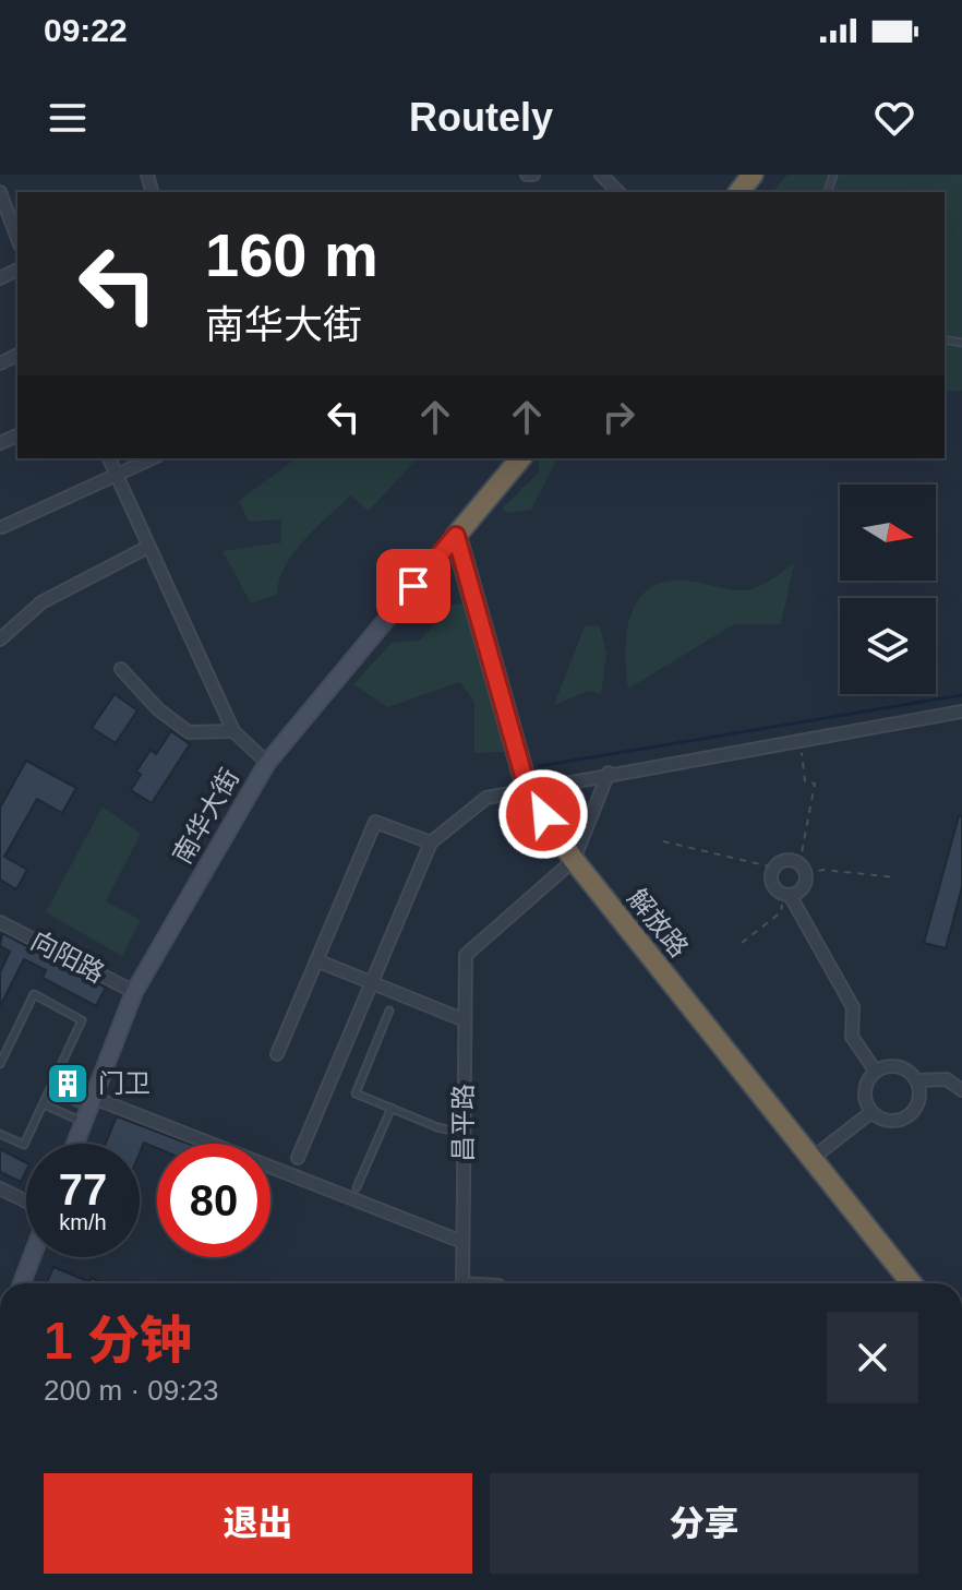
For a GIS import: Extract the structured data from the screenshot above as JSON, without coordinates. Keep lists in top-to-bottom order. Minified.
{"streets":{"highway":["南华大街","解放路"],"street":["向阳路","昌平路"]},"crossings":[["南华大街","解放路"],["南华大街","向阳路"],["解放路","昌平路"]],"places":{"building":["门卫"]},"north":"right","page":{"status":"09:22","header":"Routely","turn":["160 m","南华大街"],"speed":"77 km/h","limit":"80","heading":["1 分钟","200 m · 09:23"],"buttons":["退出","分享"]}}
